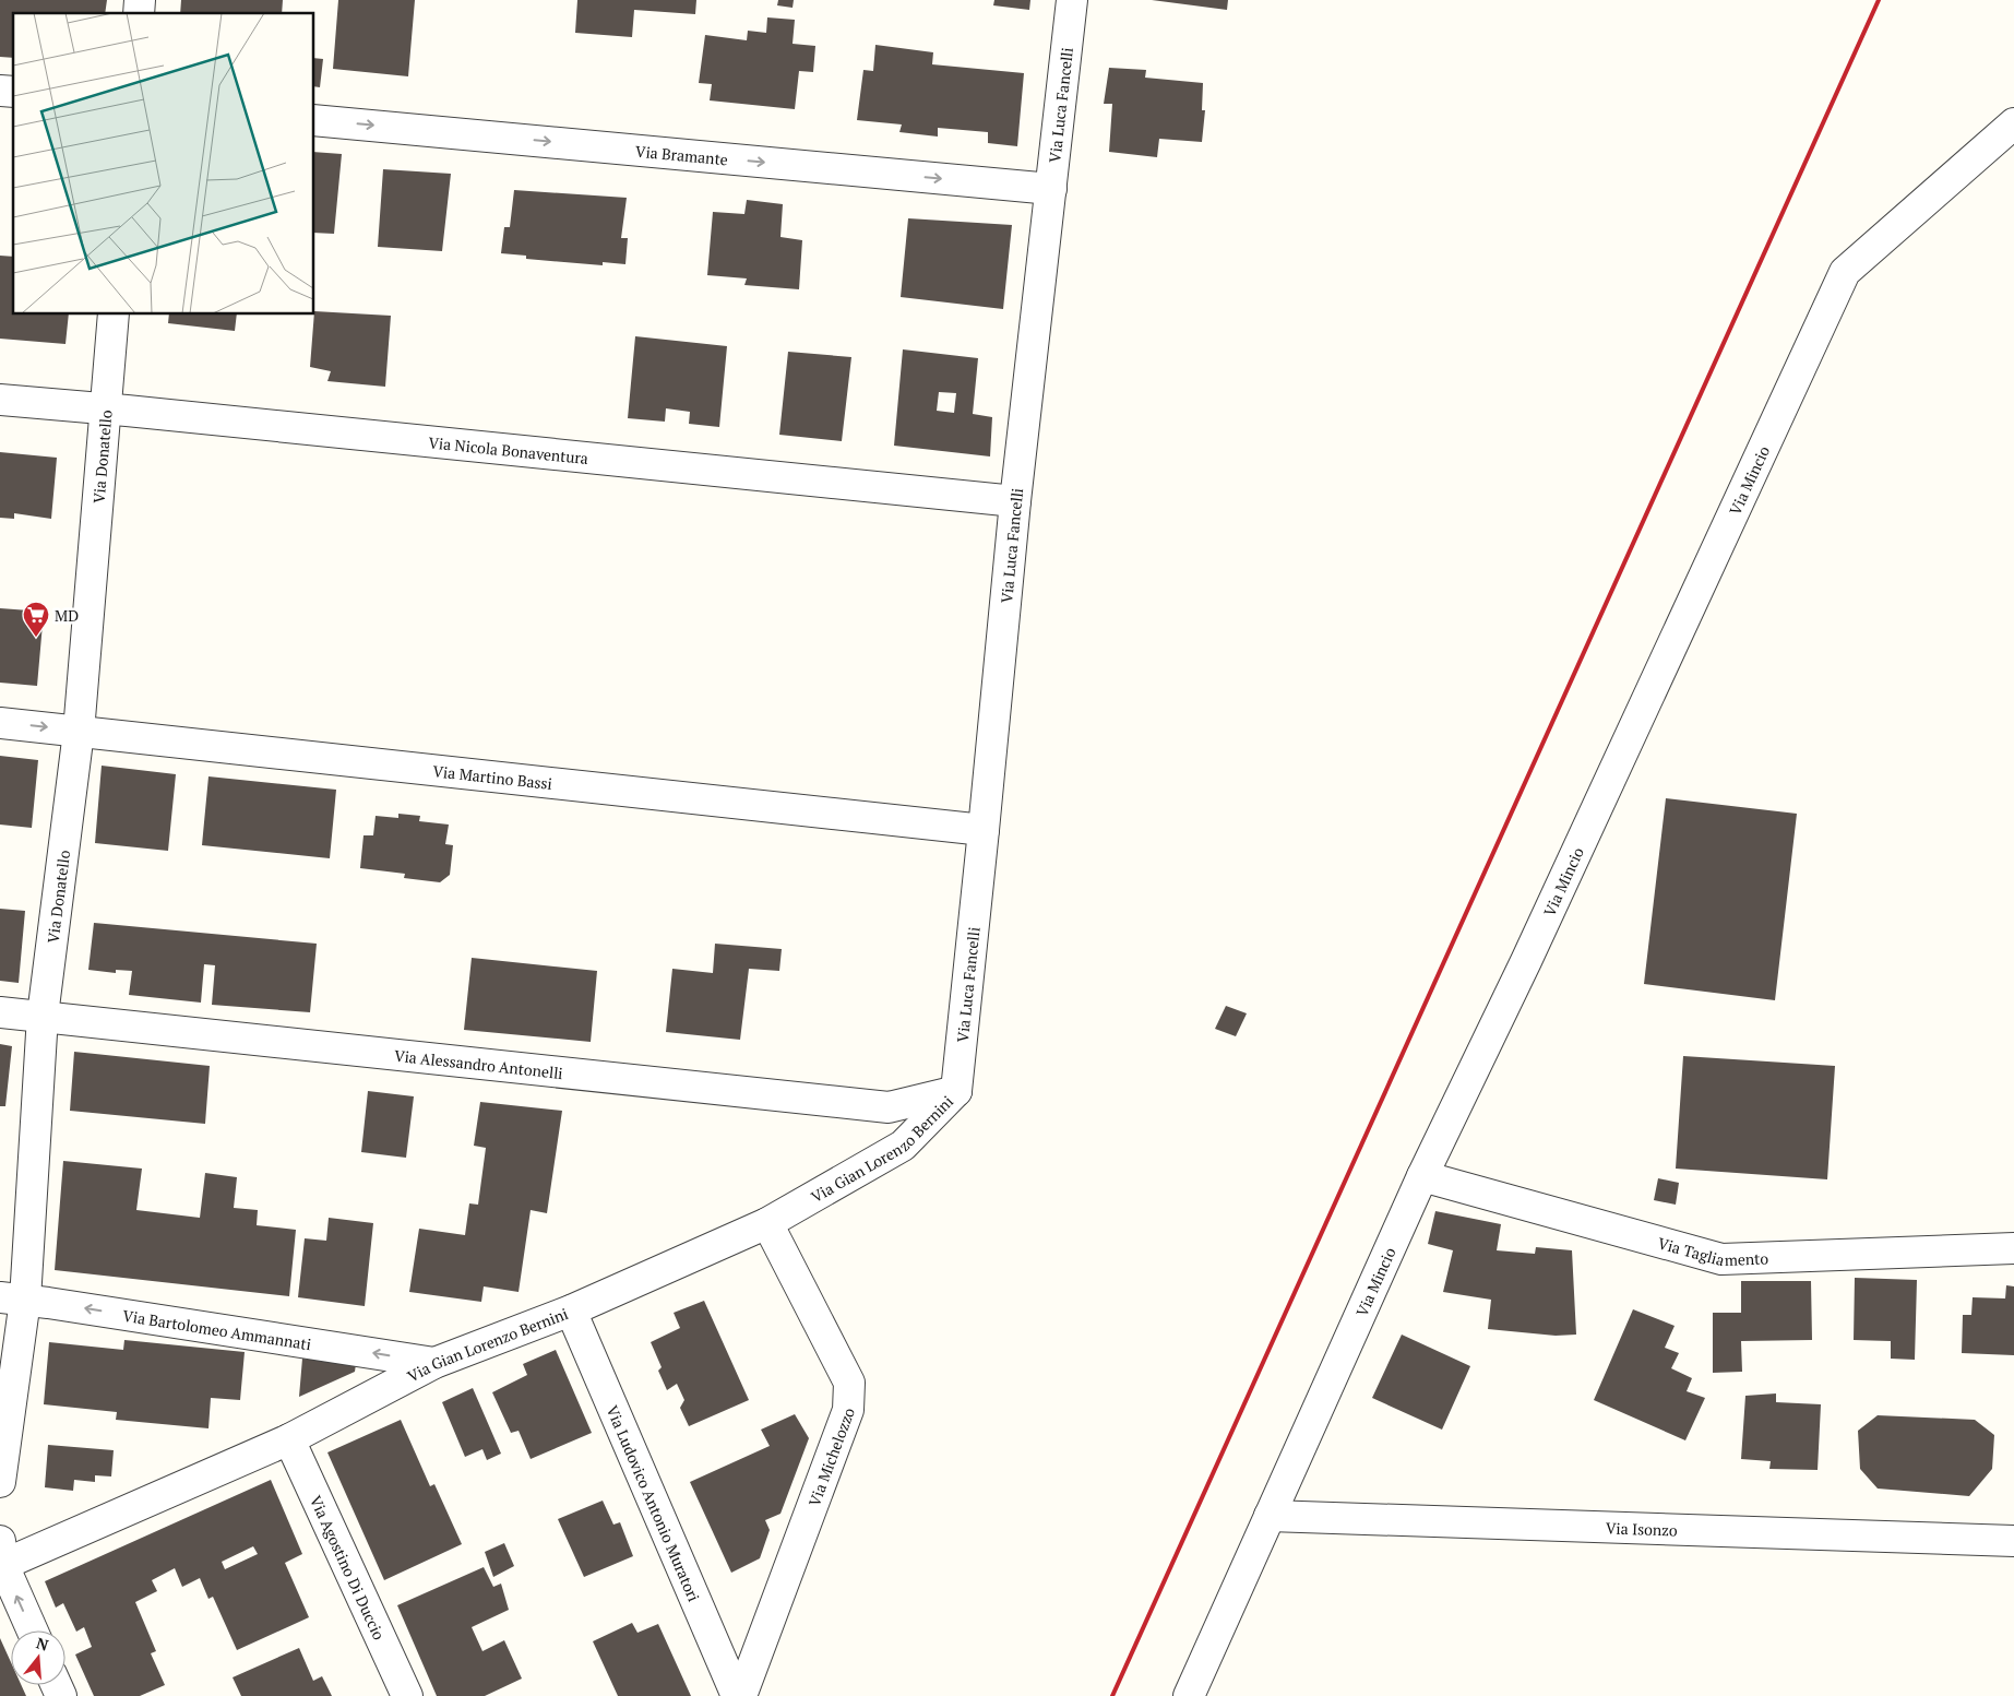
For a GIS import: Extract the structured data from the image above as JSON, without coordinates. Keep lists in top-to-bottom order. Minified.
{"streets":{"street":["Via Luca Fancelli","Via Bramante","Via Nicola Bonaventura","Via Donatello","Via Mincio","Via Martino Bassi","Via Alessandro Antonelli","Via Gian Lorenzo Bernini","Via Tagliamento","Via Bartolomeo Ammannati","Via Michelozzo","Via Ludovico Antonio Muratori","Via Isonzo","Via Agostino Di Duccio"]},"crossings":[["Via Luca Fancelli","Via Bramante"],["Via Luca Fancelli","Via Nicola Bonaventura"],["Via Luca Fancelli","Via Martino Bassi"],["Via Luca Fancelli","Via Alessandro Antonelli"],["Via Luca Fancelli","Via Gian Lorenzo Bernini"],["Via Nicola Bonaventura","Via Donatello"],["Via Donatello","Via Martino Bassi"],["Via Donatello","Via Alessandro Antonelli"],["Via Donatello","Via Bartolomeo Ammannati"],["Via Mincio","Via Tagliamento"],["Via Mincio","Via Isonzo"],["Via Alessandro Antonelli","Via Gian Lorenzo Bernini"],["Via Gian Lorenzo Bernini","Via Bartolomeo Ammannati"],["Via Gian Lorenzo Bernini","Via Michelozzo"],["Via Gian Lorenzo Bernini","Via Ludovico Antonio Muratori"],["Via Gian Lorenzo Bernini","Via Agostino Di Duccio"]],"one_way":["Via Bramante","Via Bartolomeo Ammannati"],"places":{"supermarket":["MD"]},"north":"top"}
